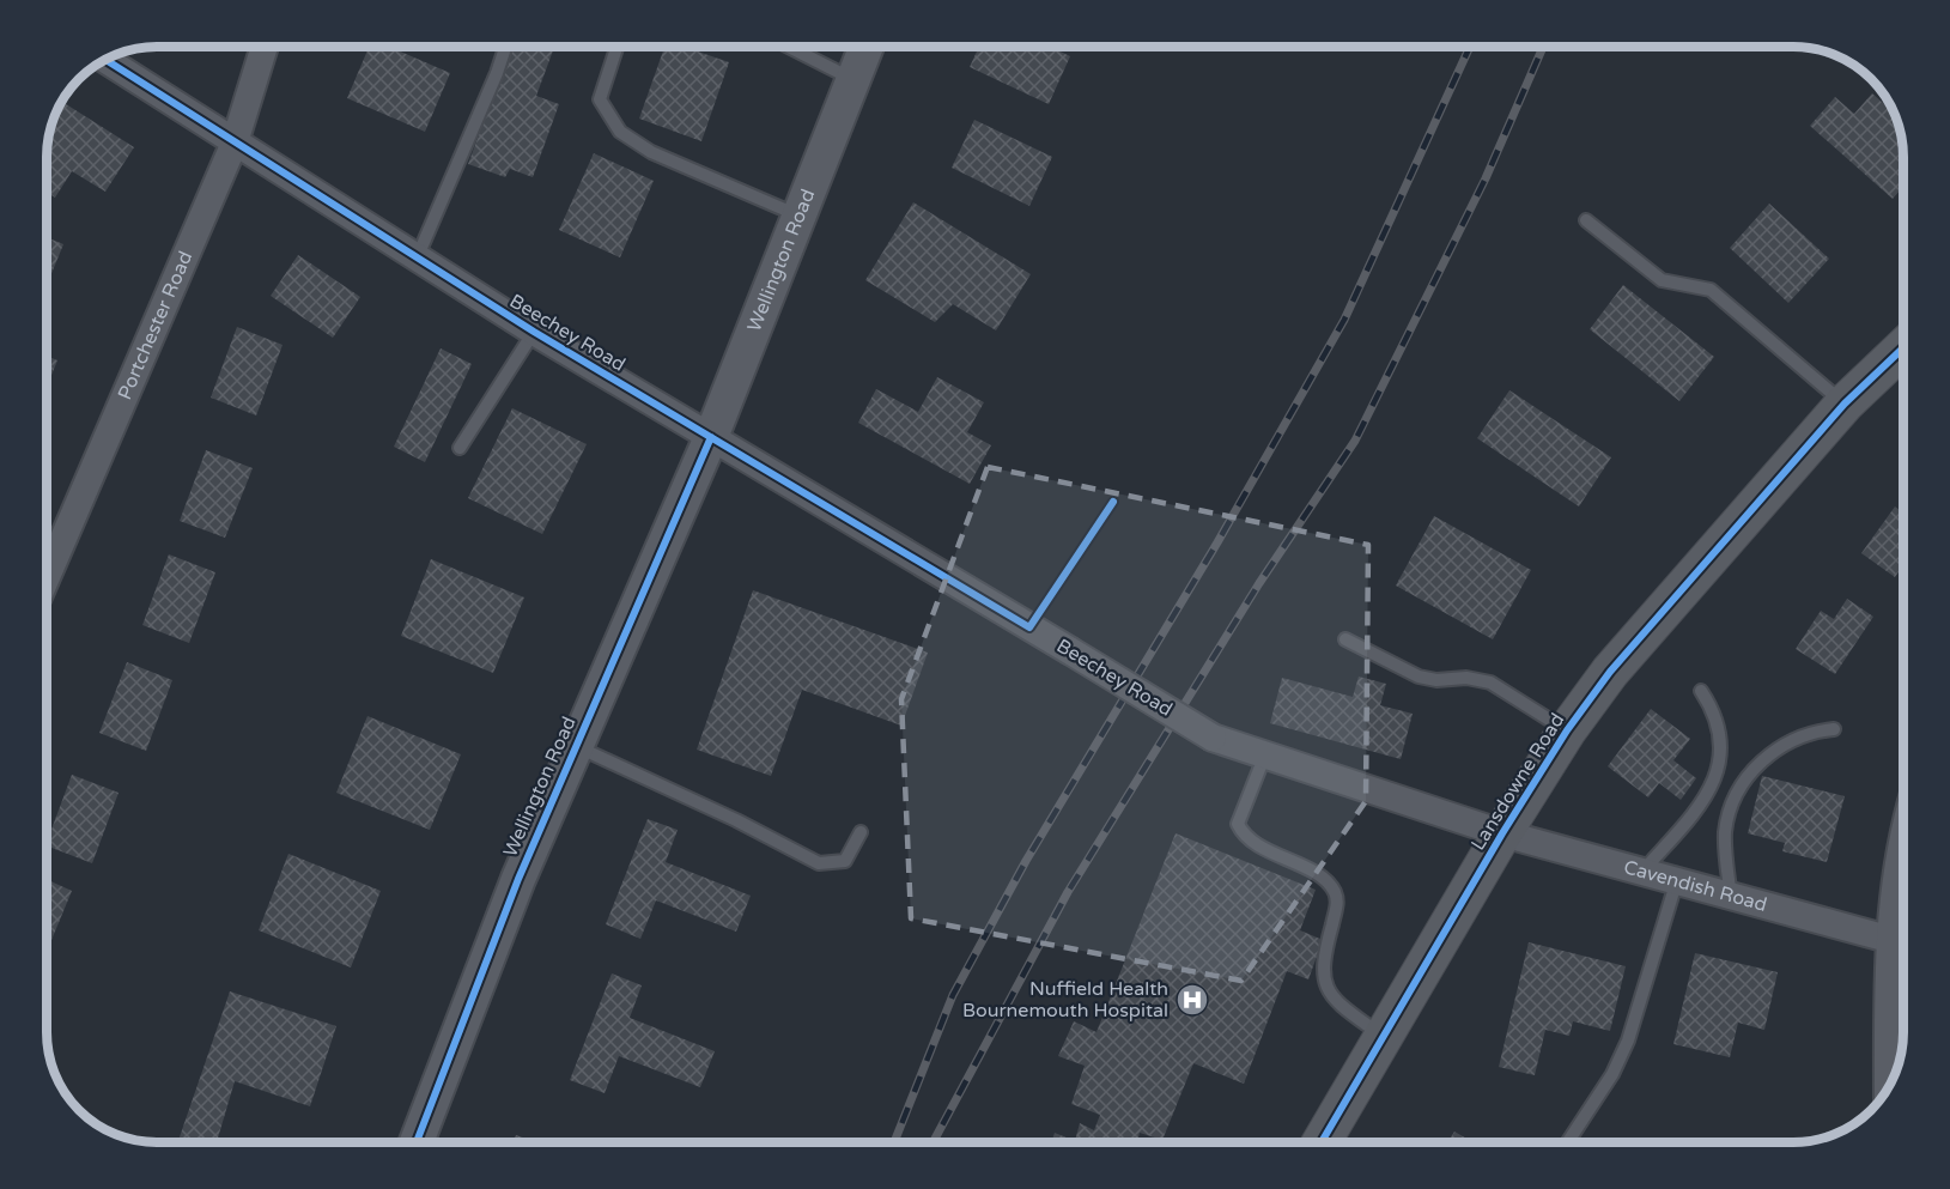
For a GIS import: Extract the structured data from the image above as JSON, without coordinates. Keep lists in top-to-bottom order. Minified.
{"streets":{"main road":["Lansdowne Road"],"street":["Wellington Road","Portchester Road","Beechey Road","Cavendish Road"]},"crossings":[["Wellington Road","Beechey Road"],["Portchester Road","Beechey Road"],["Beechey Road","Lansdowne Road"],["Beechey Road","Cavendish Road"],["Lansdowne Road","Cavendish Road"]],"places":{"hospital":["Nuffield Health Bournemouth Hospital"]}}
